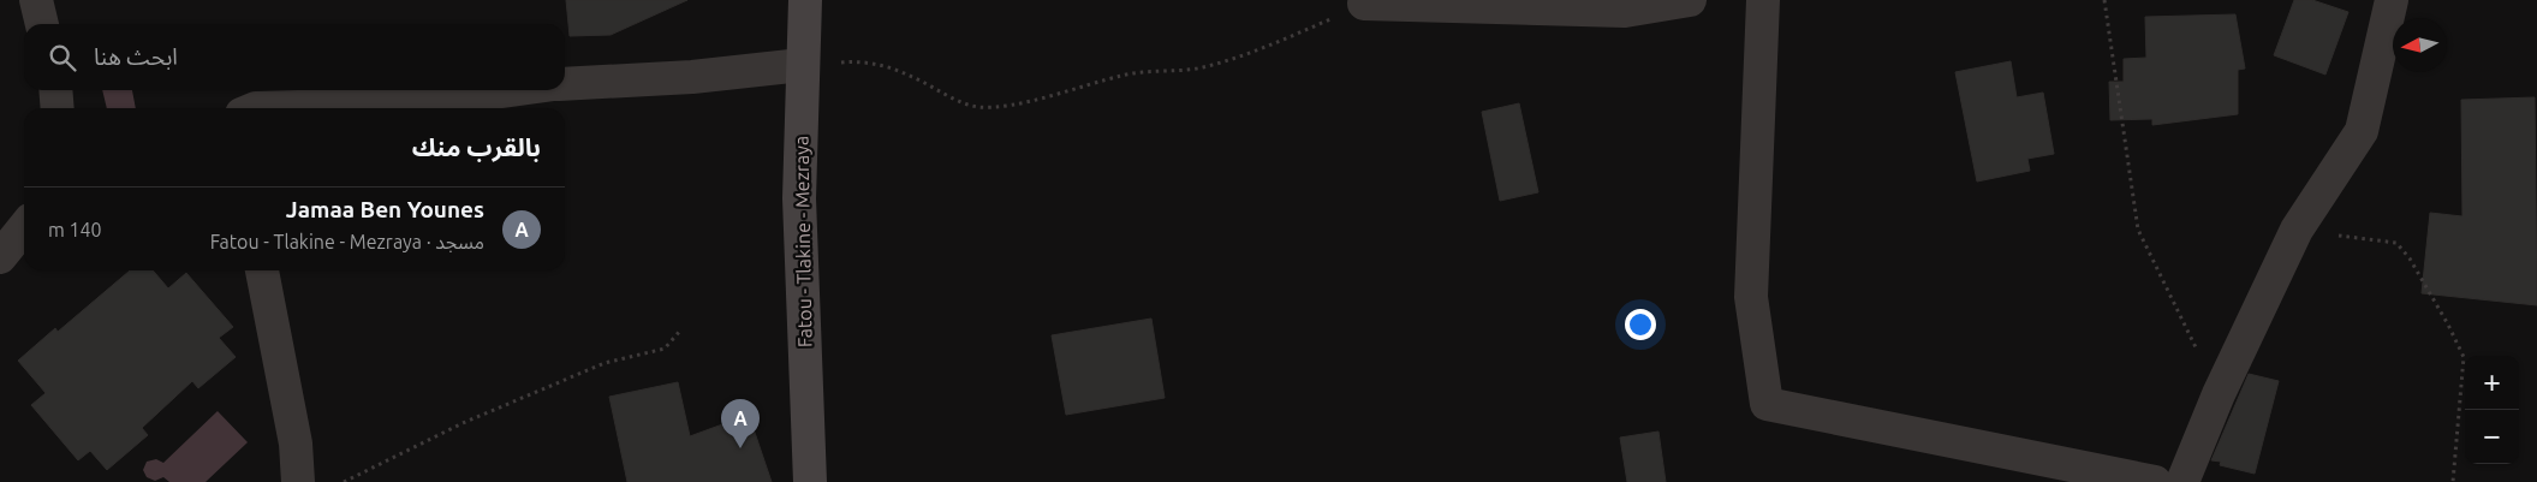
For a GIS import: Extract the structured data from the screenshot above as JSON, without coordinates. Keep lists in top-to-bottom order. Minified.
{"streets":{"street":["Fatou - Tlakine - Mezraya"]},"north":"left","page":{"search":"ابحث هنا","heading":"بالقرب منك","list":[{"mark":"A","name":"Jamaa Ben Younes","note":"مسجد · Fatou - Tlakine - Mezraya","value":"140 m"}],"map_buttons":["+","−"],"pins":"A"}}
